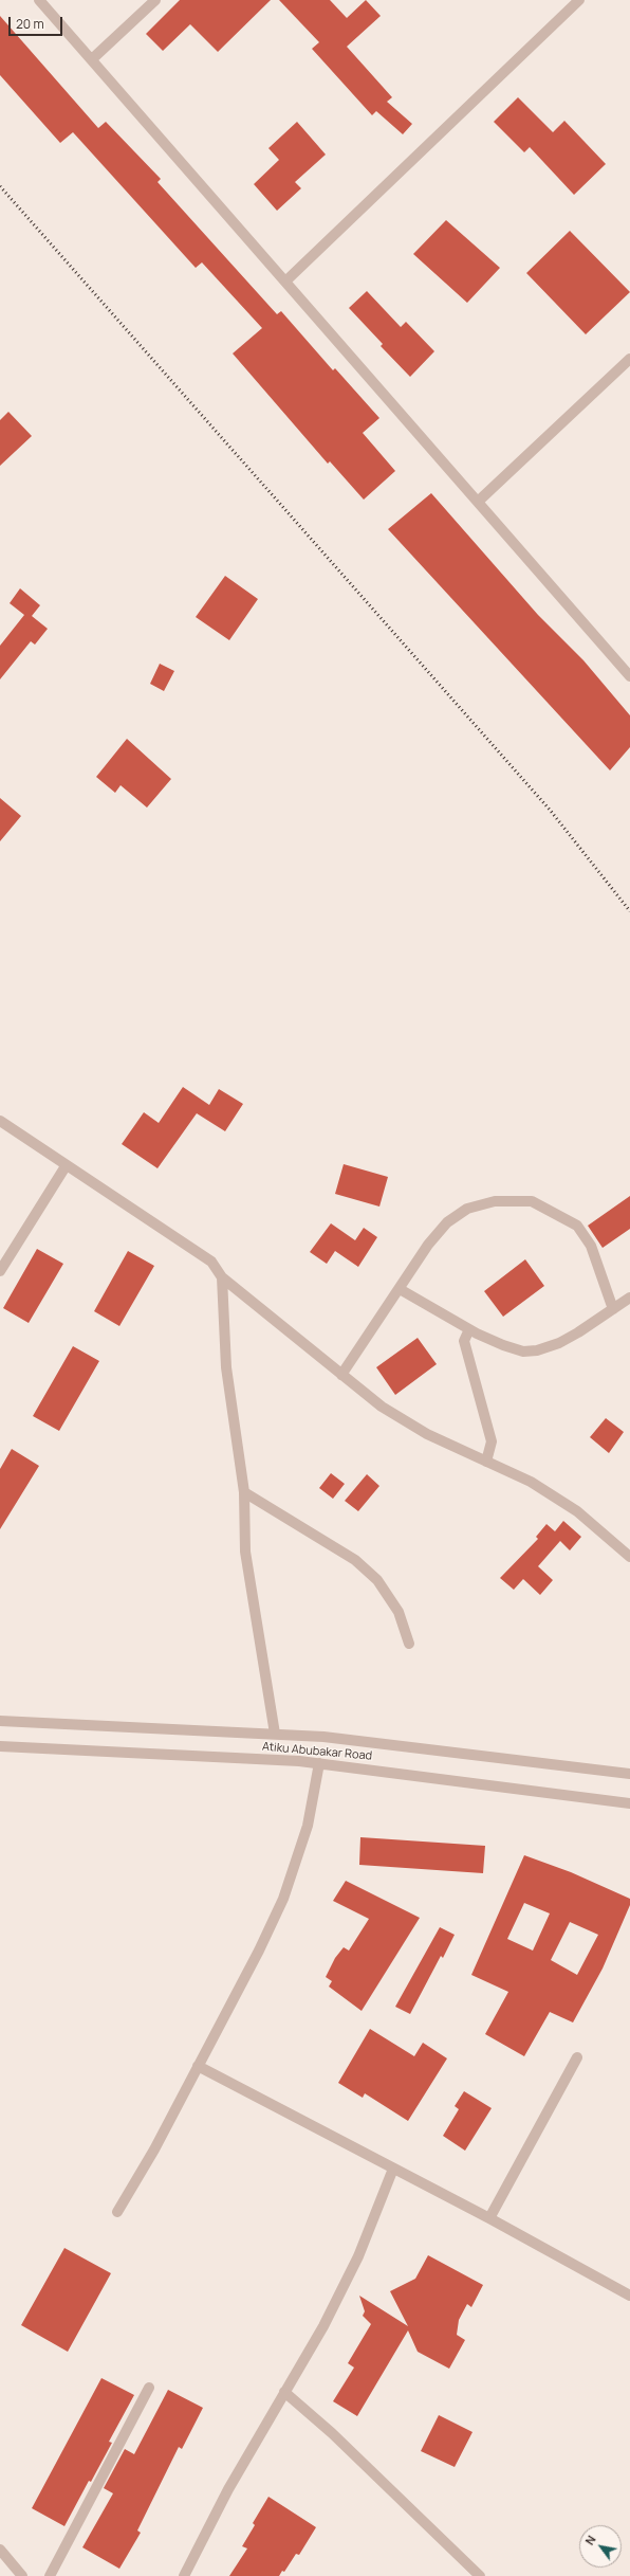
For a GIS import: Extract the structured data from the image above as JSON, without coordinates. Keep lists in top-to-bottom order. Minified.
{"streets":{"street":["Atiku Abubakar Road"]},"scale_bar":"20 m","north":"top left"}
